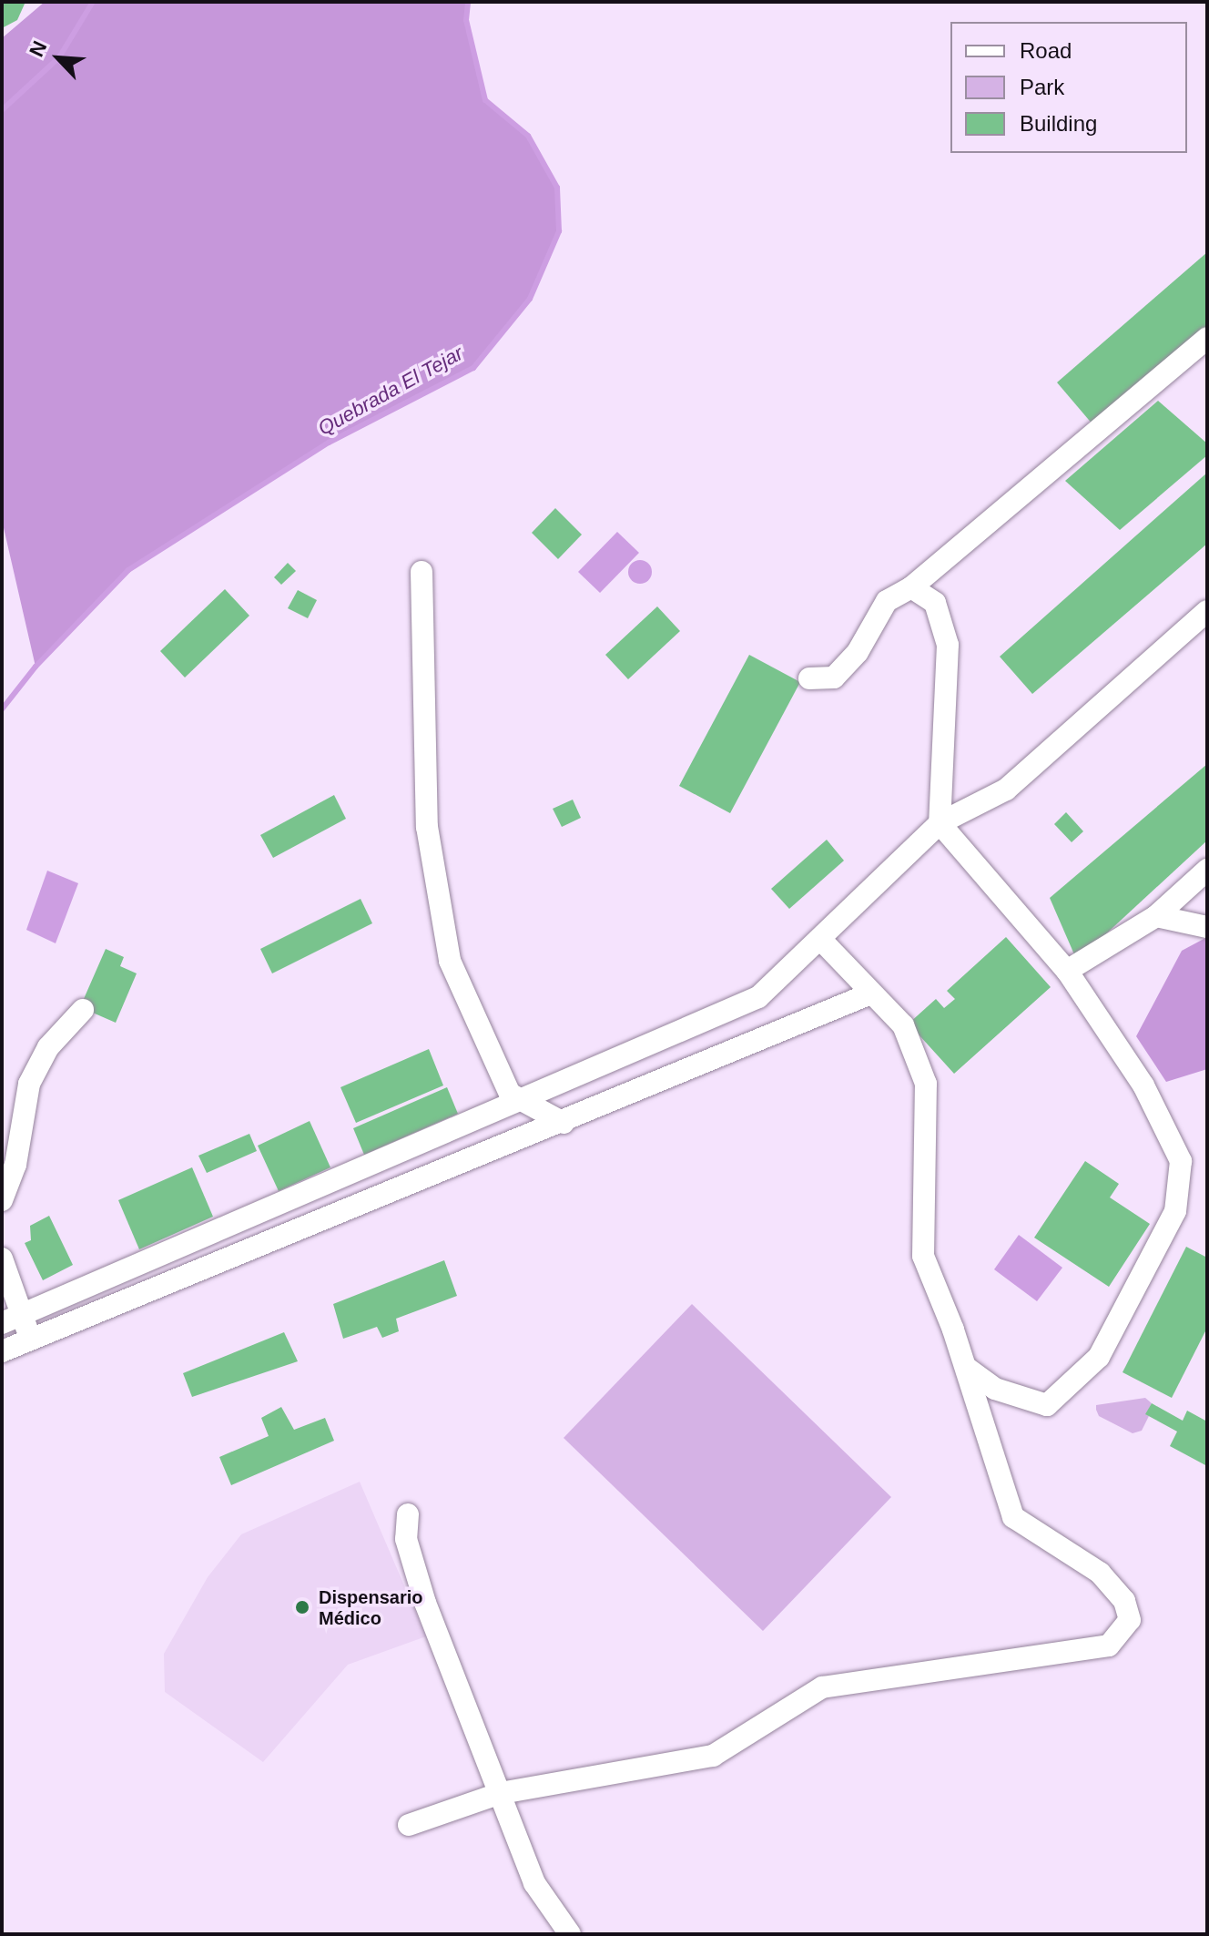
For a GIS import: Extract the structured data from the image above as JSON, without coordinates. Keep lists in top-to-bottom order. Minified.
{"water":["Quebrada El Tejar"],"places":["Dispensario Médico"],"legend":["Road","Park","Building"],"north":"top left"}
